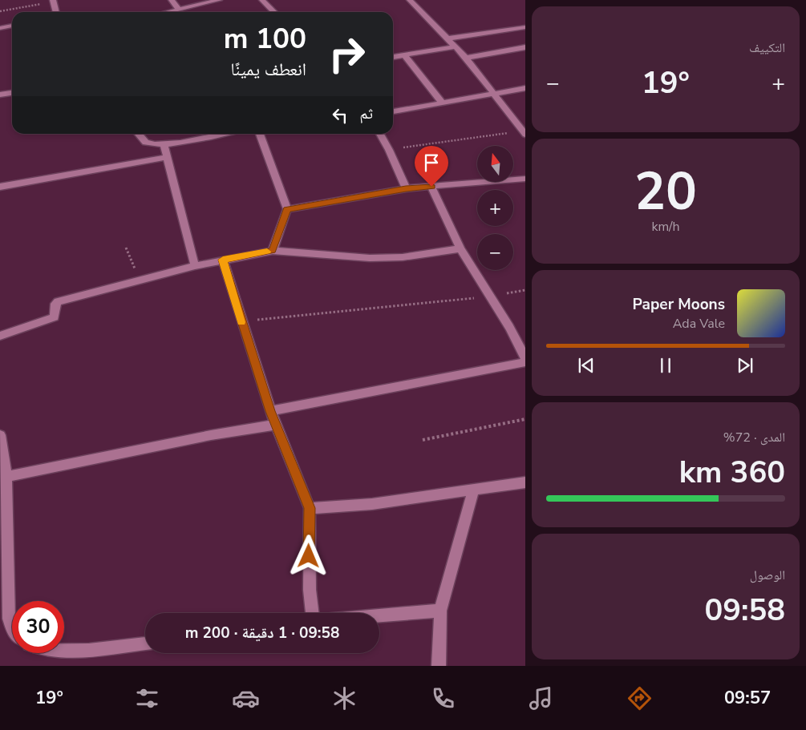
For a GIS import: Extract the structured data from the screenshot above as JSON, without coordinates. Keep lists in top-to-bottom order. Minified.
{"north":"top","page":{"tile":["التكييف",["20","km/h"],["المدى · 72%","360 km"],["الوصول","09:58"]],"turn":["100 m","انعطف يمينًا"],"heat":["−","19°","+"],"then":"ثم","map_buttons":["+","−"],"song":["Paper Moons","Ada Vale"],"limit":"30","trip":"09:58 · 1 دقيقة · 200 m","tabs":["09:57","19°"]}}
